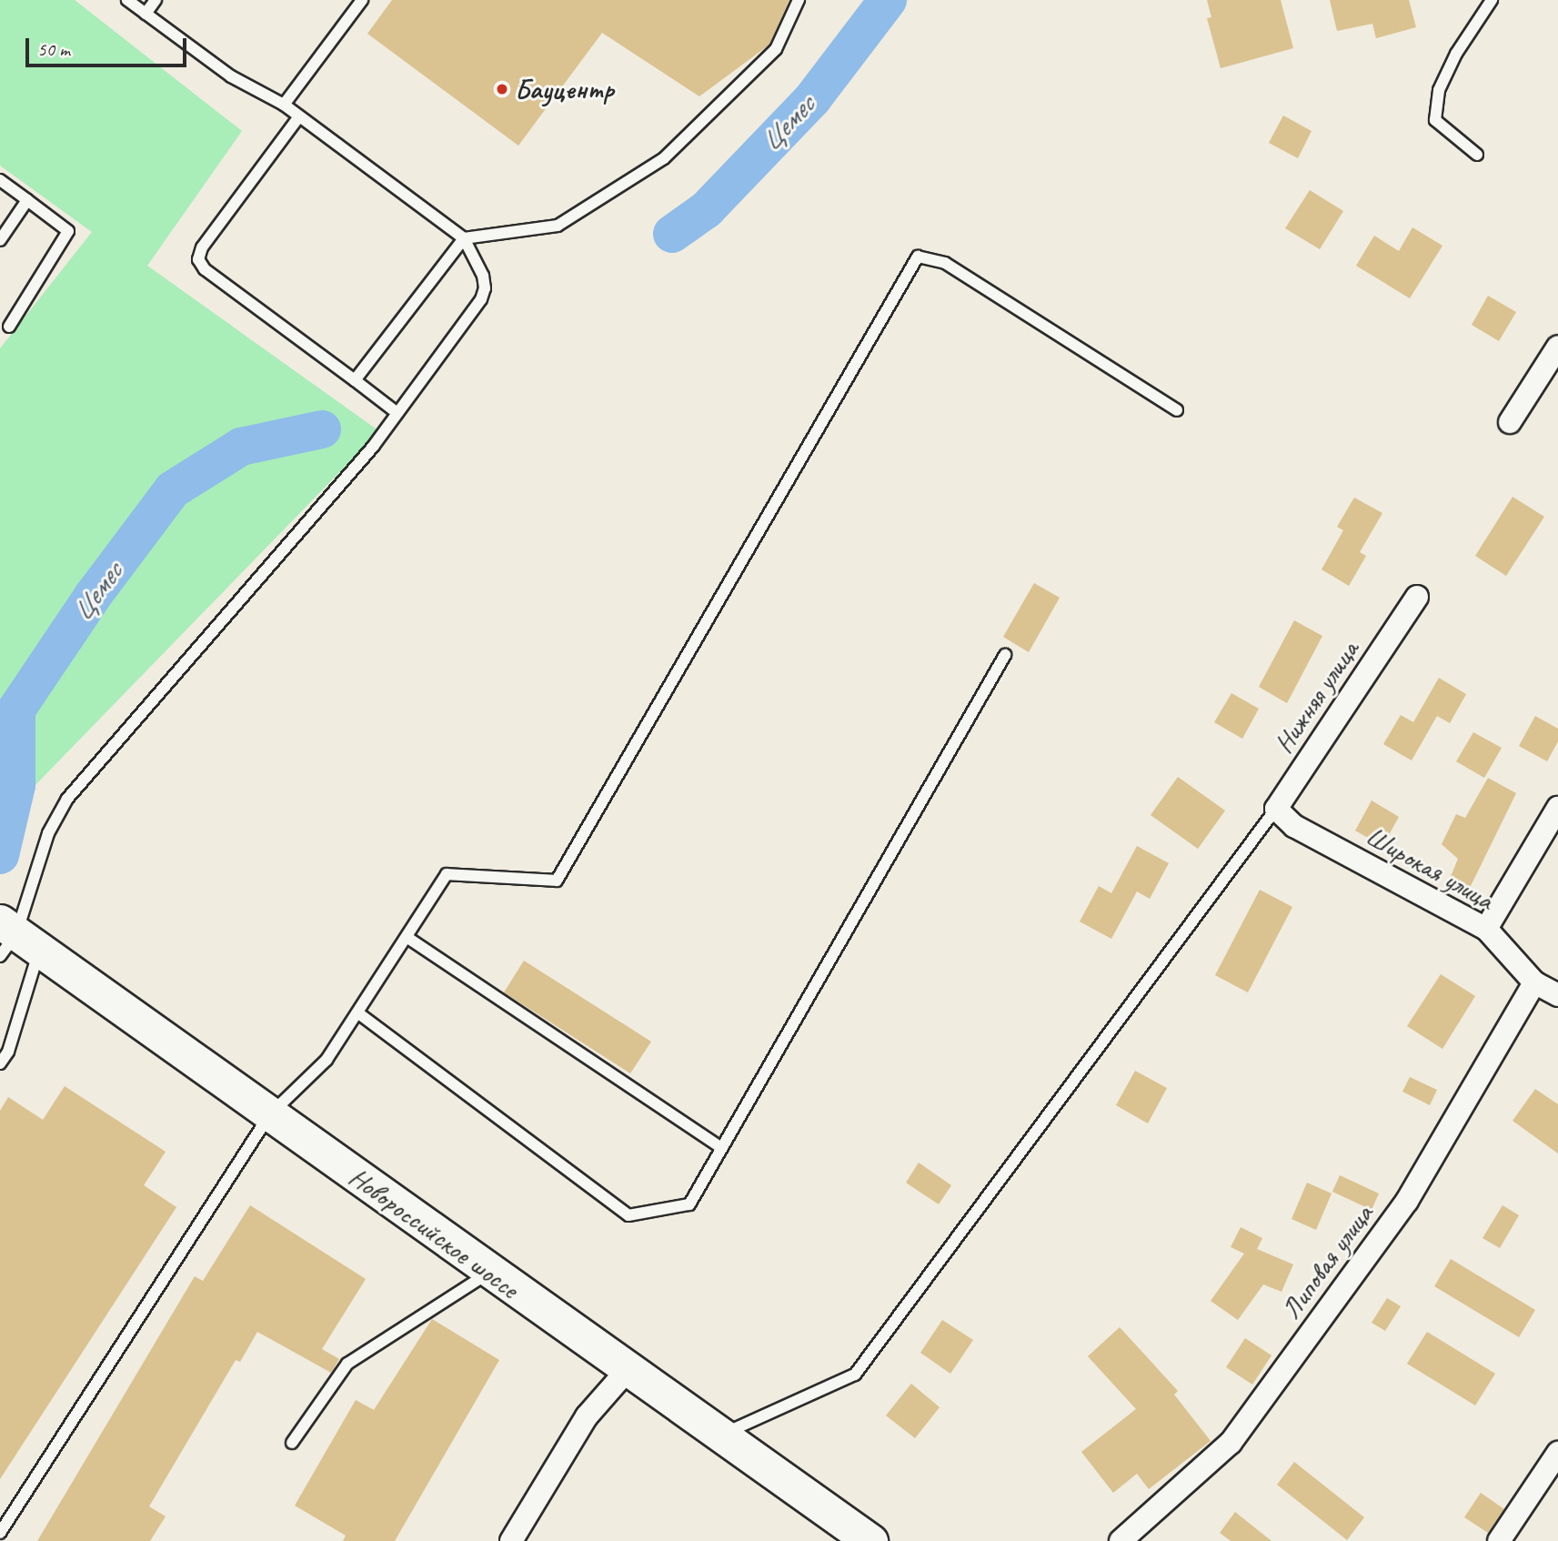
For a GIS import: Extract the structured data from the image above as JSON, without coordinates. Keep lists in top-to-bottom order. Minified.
{"streets":{"main road":["Новороссийское шоссе"],"street":["Нижняя улица","Широкая улица","Липовая улица"]},"crossings":[["Нижняя улица","Широкая улица"],["Широкая улица","Липовая улица"]],"water":["Цемес"],"places":["Бауцентр"],"scale_bar":"50 m"}
